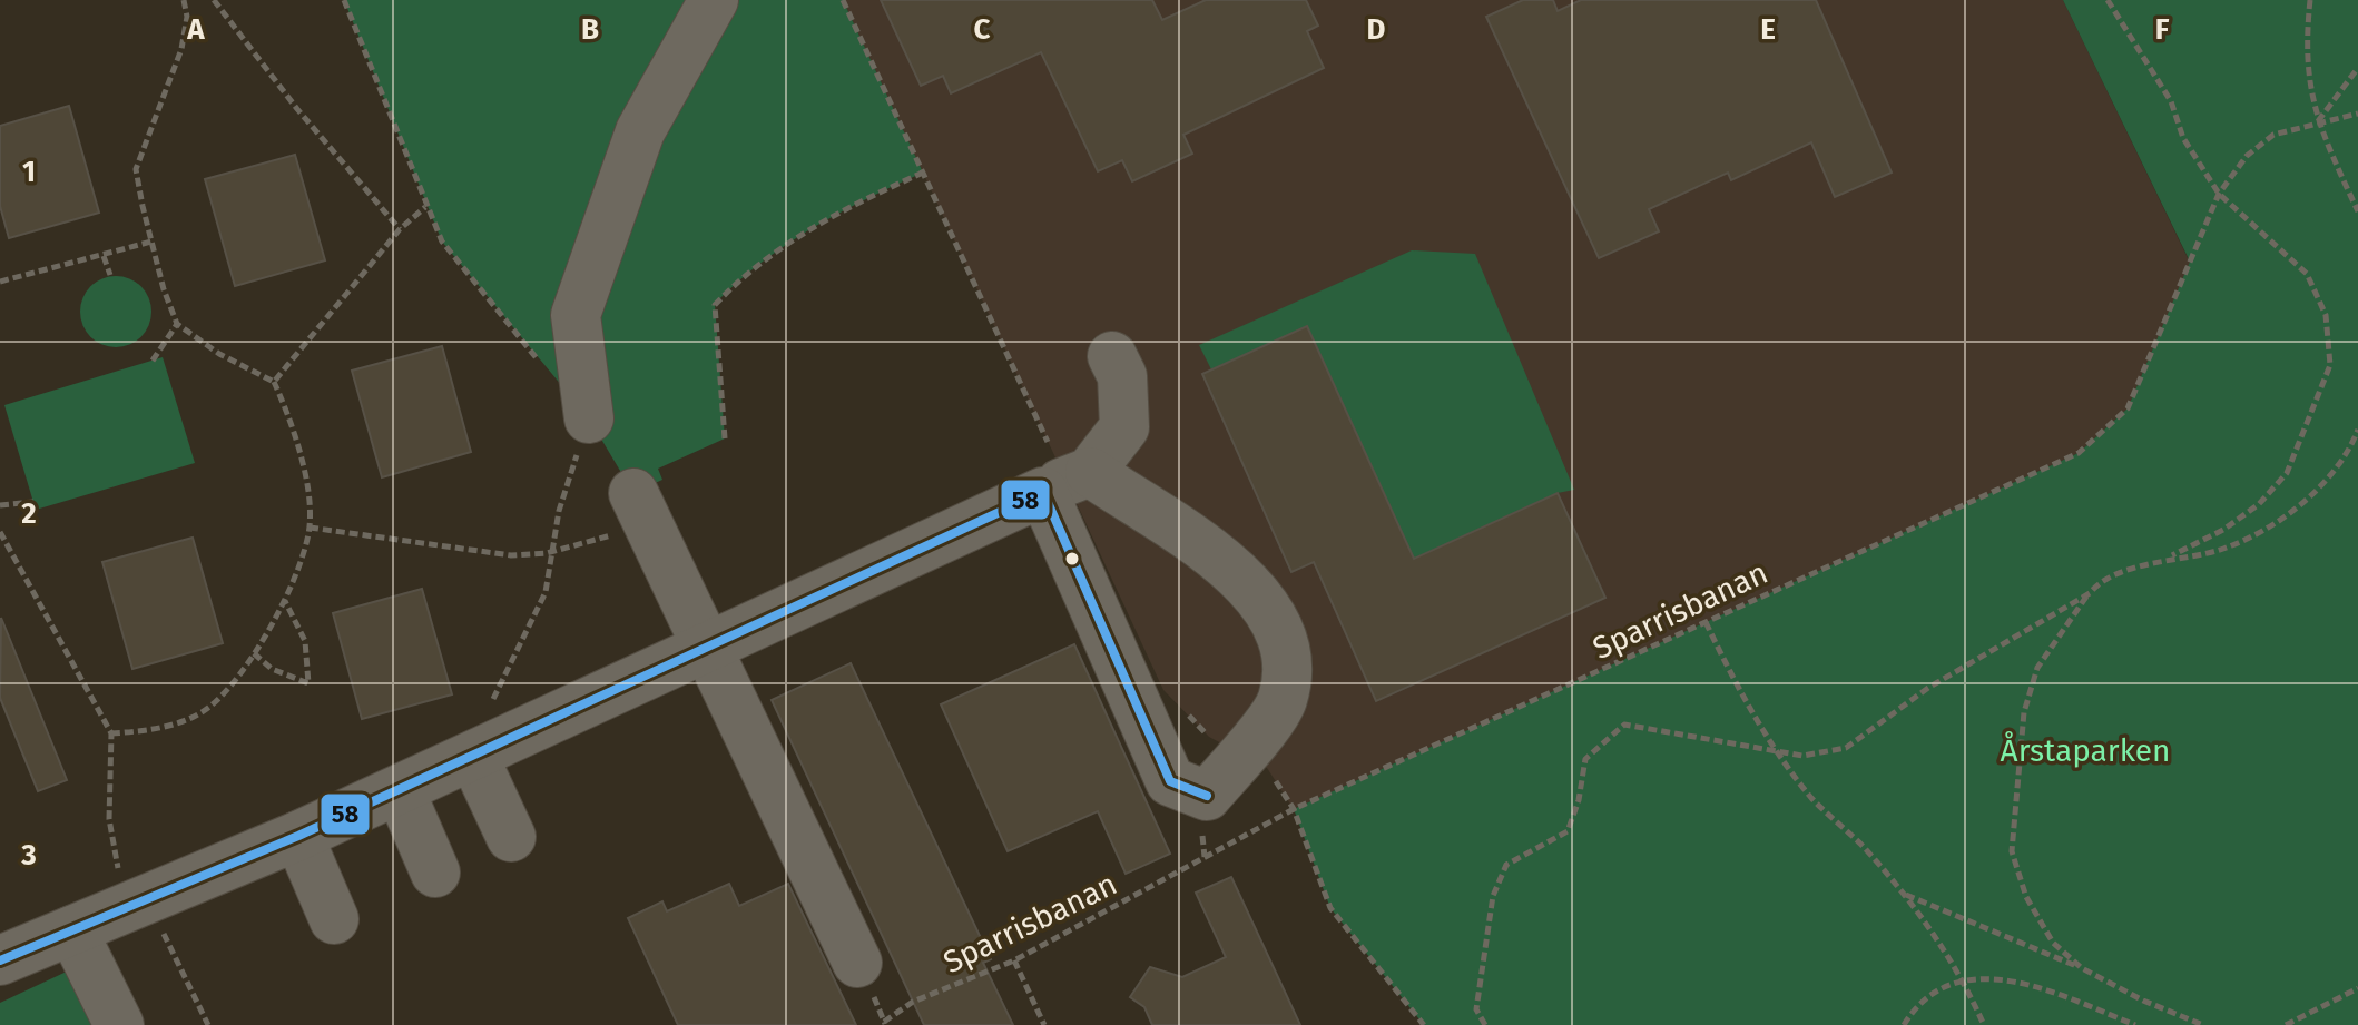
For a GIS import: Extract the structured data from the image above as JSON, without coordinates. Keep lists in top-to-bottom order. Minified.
{"streets":{"path":["Sparrisbanan"]},"parks":["Årstaparken"],"lines":["transit line 58"],"grid":{"columns":["A","B","C","D","E","F"],"rows":["1","2","3"]}}
